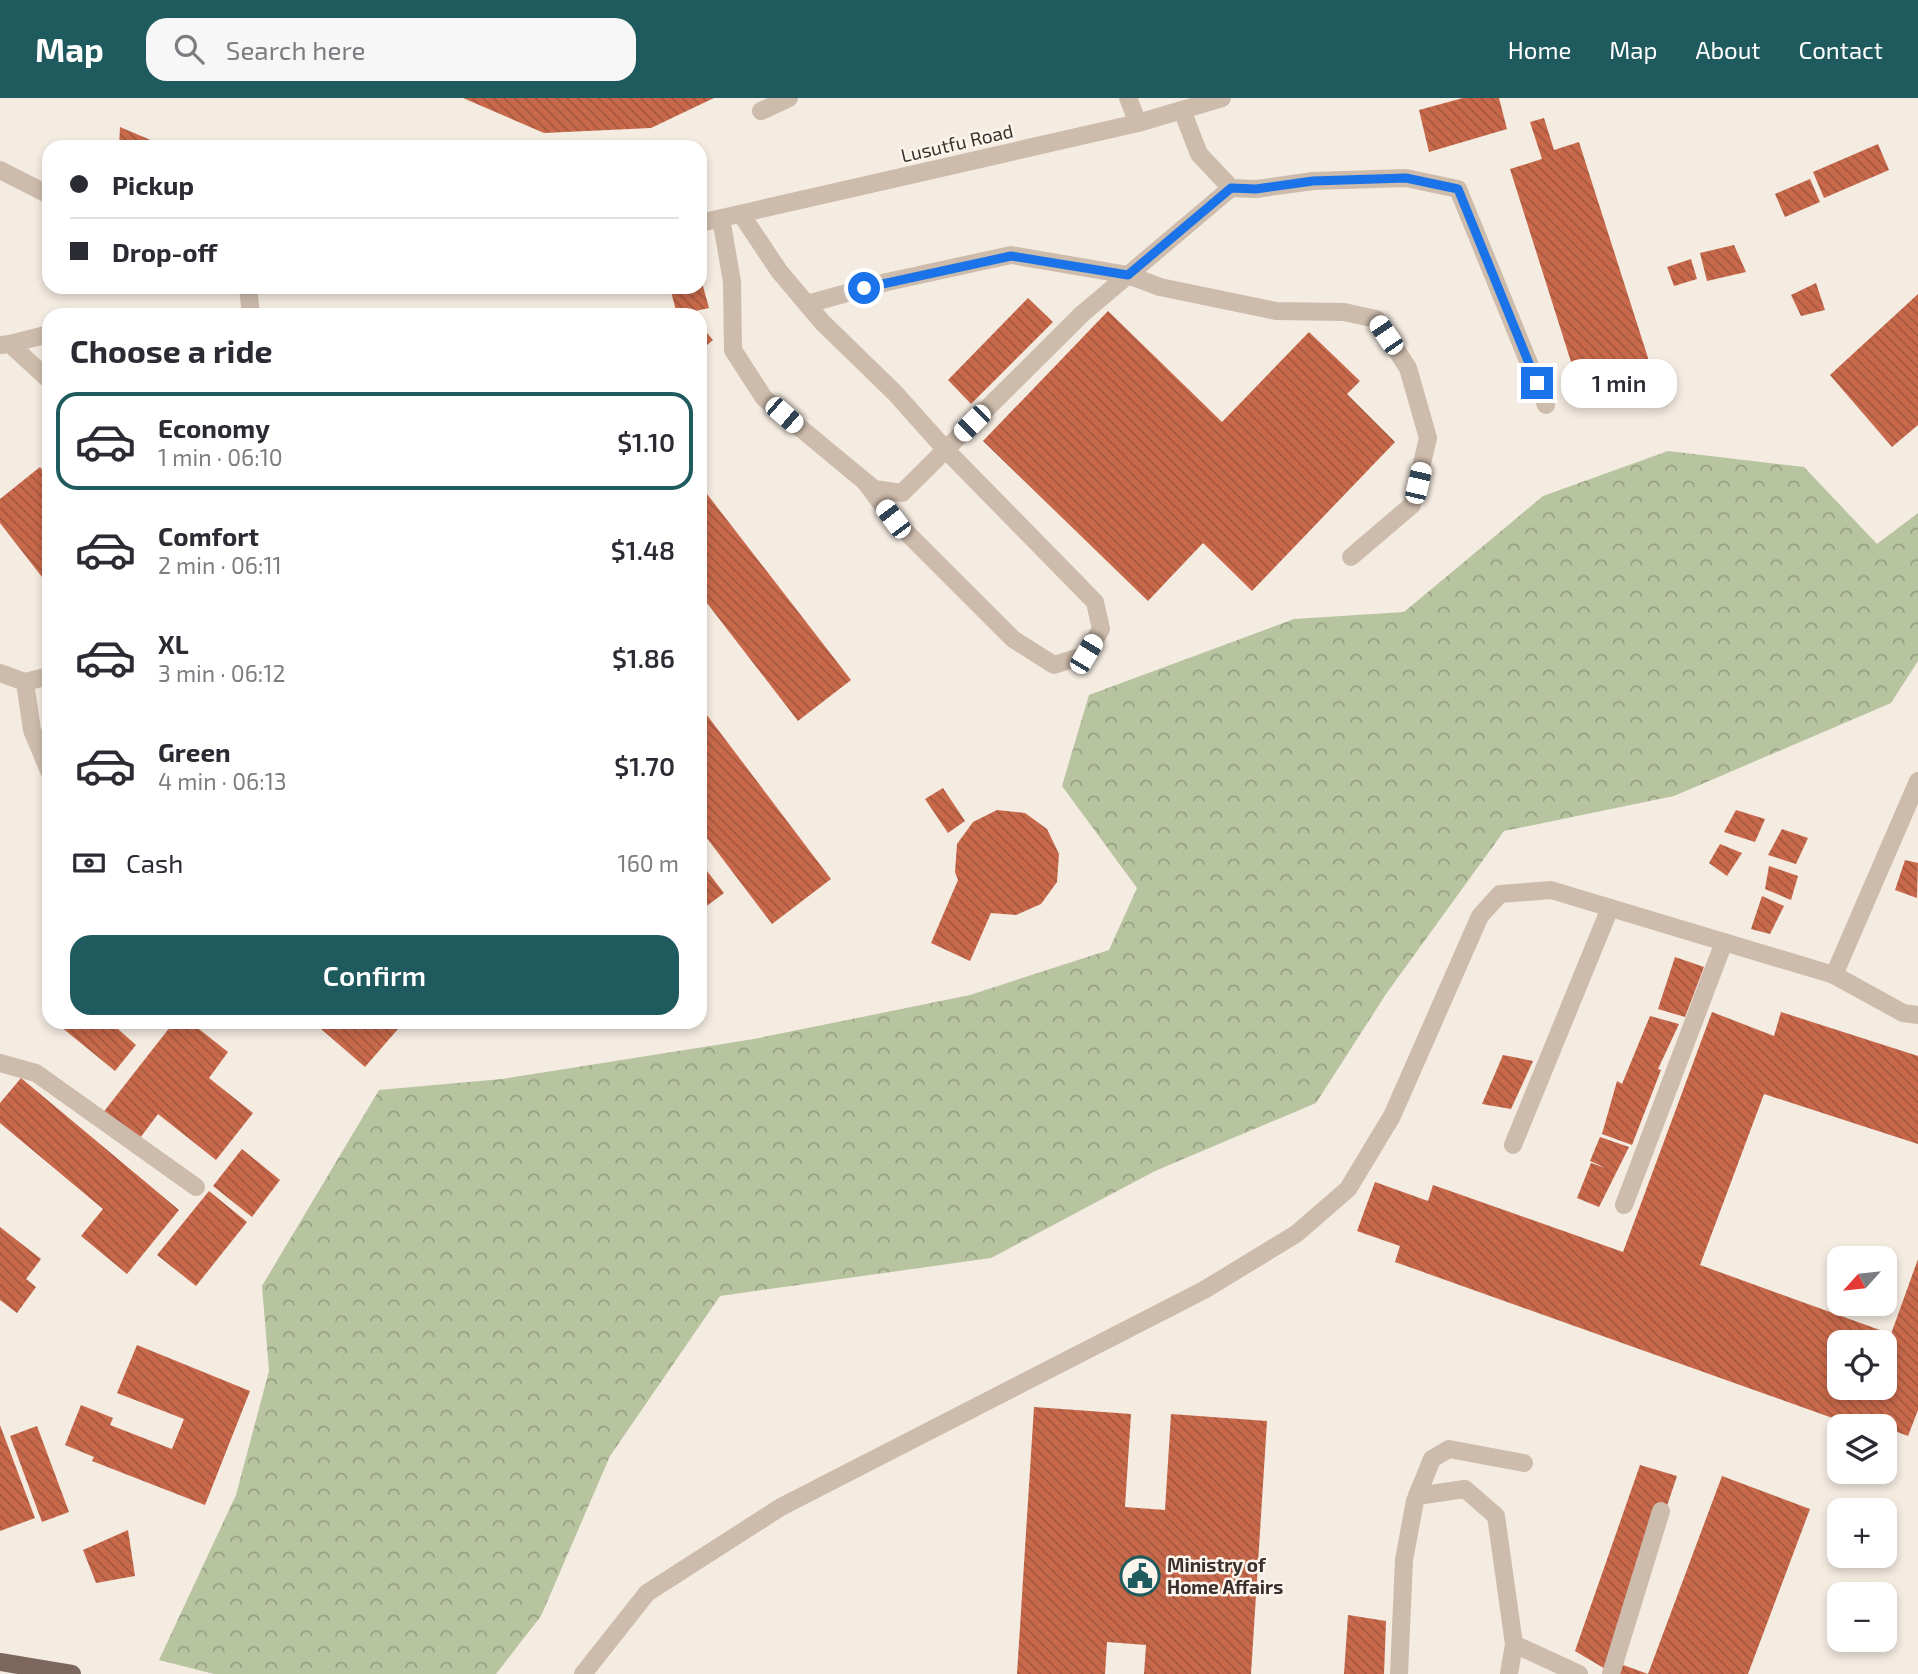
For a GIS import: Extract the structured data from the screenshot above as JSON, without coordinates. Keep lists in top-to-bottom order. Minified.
{"streets":{"street":["Lusutfu Road"]},"places":{"public building":["Ministry of Home Affairs"]},"north":"bottom left","page":{"header":"Map","search":"Search here","nav":["Home","Map","About","Contact"],"banner":["Pickup","Drop-off"],"heading":"Choose a ride","bubble":"1 min","list":[{"name":"Economy","note":"1 min · 06:10","value":"$1.10"},{"name":"Comfort","note":"2 min · 06:11","value":"$1.48"},{"name":"XL","note":"3 min · 06:12","value":"$1.86"},{"name":"Green","note":"4 min · 06:13","value":"$1.70"}],"pay":["Cash","160 m"],"buttons":"Confirm","map_buttons":["+","−"]}}
